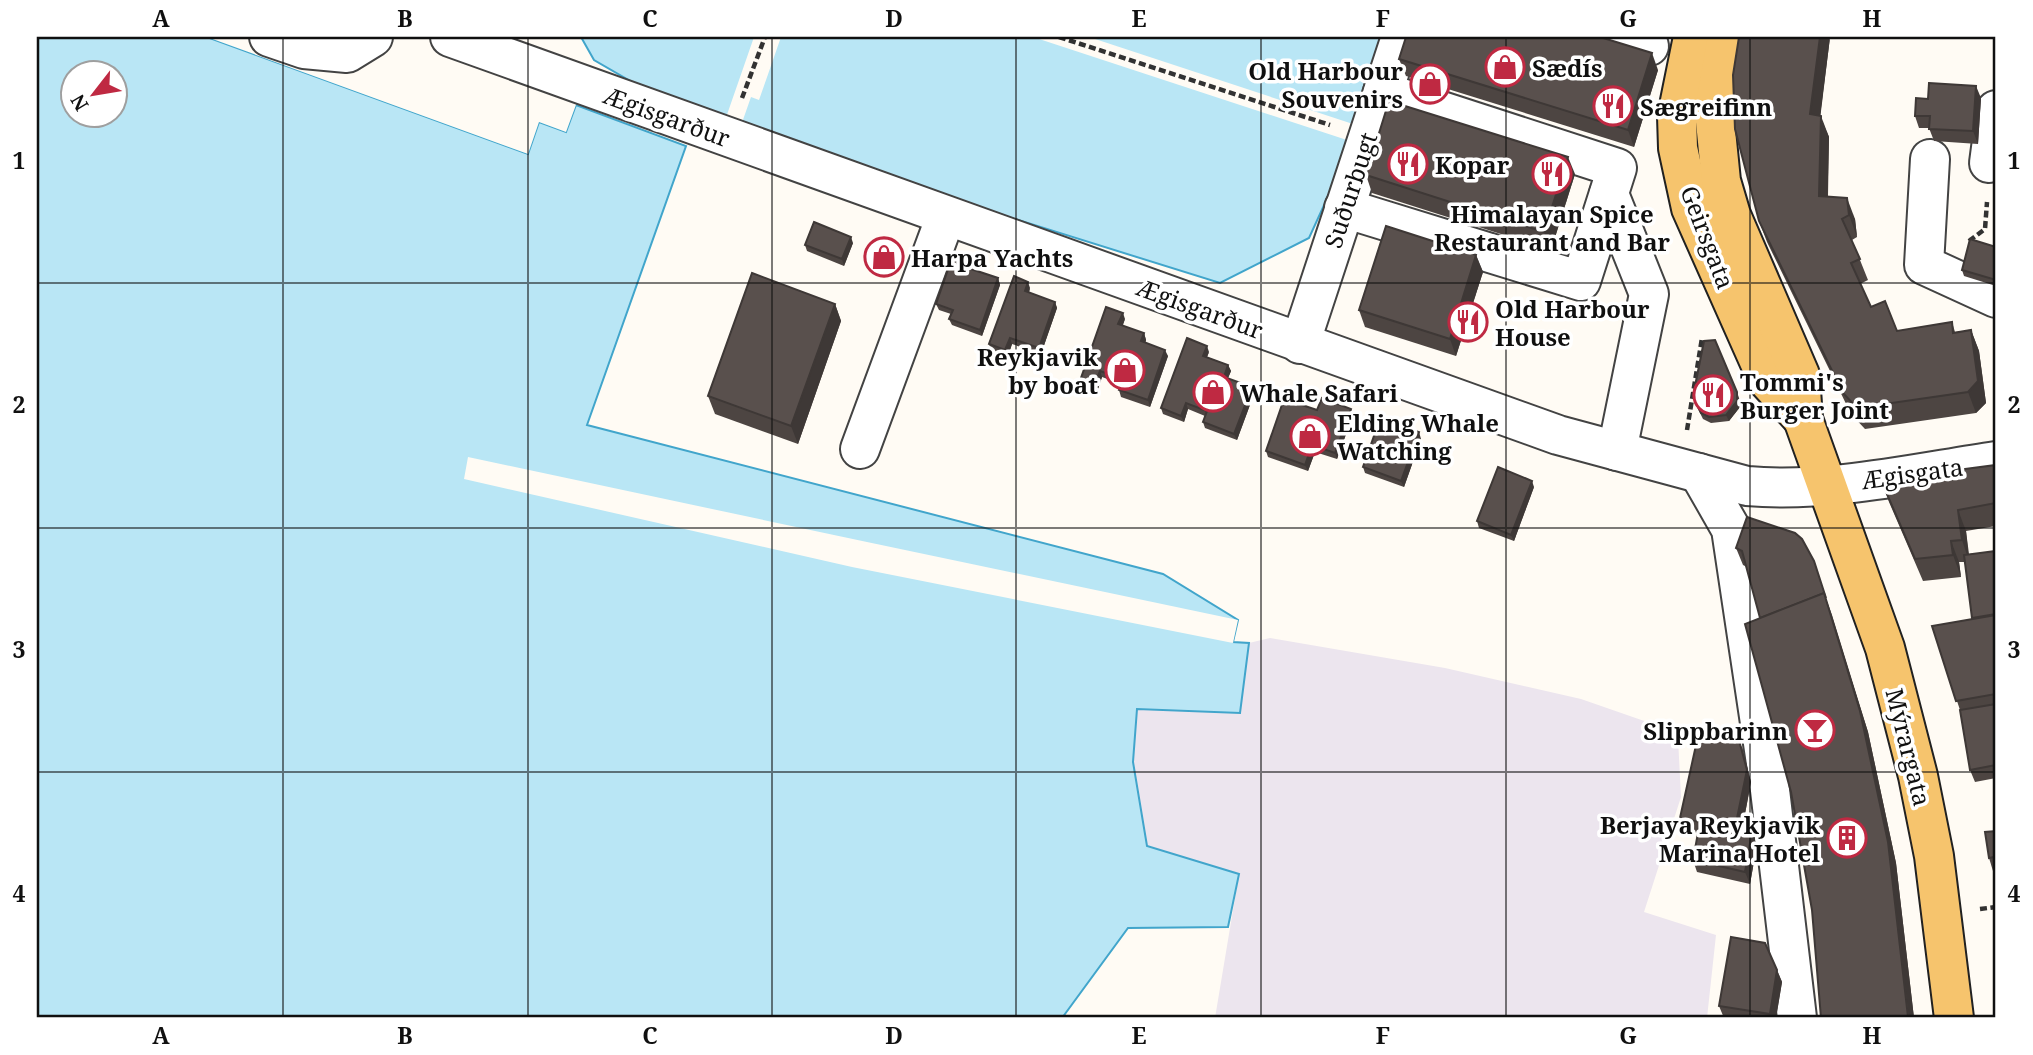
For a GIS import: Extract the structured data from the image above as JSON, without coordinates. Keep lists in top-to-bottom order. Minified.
{"streets":{"main road":["Geirsgata","Mýrargata"],"street":["Ægisgarður","Suðurbugt","Ægisgata"]},"crossings":[["Ægisgarður","Suðurbugt"],["Ægisgarður","Geirsgata"],["Ægisgarður","Ægisgata"],["Ægisgarður","Mýrargata"],["Geirsgata","Ægisgata"],["Geirsgata","Mýrargata"],["Ægisgata","Mýrargata"]],"places":{"shop":["Sædís","Old Harbour Souvenirs","Harpa Yachts","Reykjavik by boat","Whale Safari","Elding Whale Watching"],"restaurant":["Sægreifinn","Kopar","Himalayan Spice Restaurant and Bar","Old Harbour House","Tommi's Burger Joint"],"bar":["Slippbarinn"],"building":["Berjaya Reykjavik Marina Hotel"]},"north":"bottom left","grid":{"columns":["A","B","C","D","E","F","G","H"],"rows":["1","2","3","4"]}}
